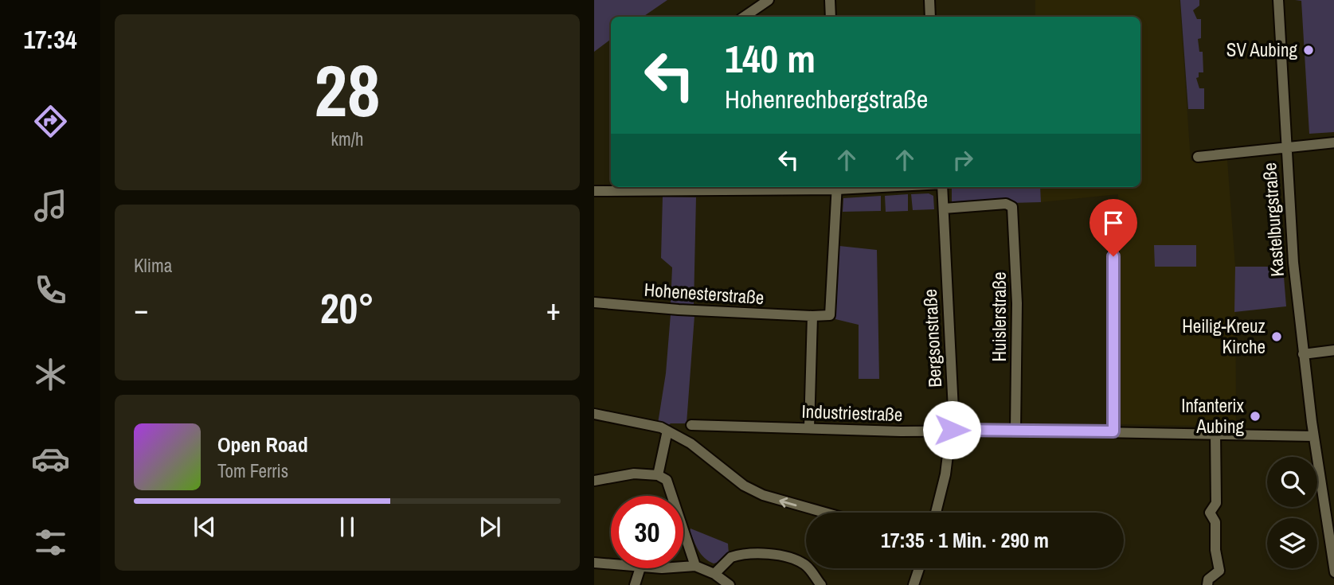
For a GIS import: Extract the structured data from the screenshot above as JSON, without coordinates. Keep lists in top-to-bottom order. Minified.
{"streets":{"street":["Kastelburgstraße","Hohenesterstraße","Huislerstraße","Bergsonstraße","Industriestraße"]},"crossings":[["Kastelburgstraße","Industriestraße"],["Huislerstraße","Bergsonstraße"],["Huislerstraße","Industriestraße"],["Bergsonstraße","Industriestraße"]],"places":["SV Aubing","Heilig-Kreuz Kirche","Infanterix Aubing"],"page":{"tabs":"17:34","tile":[["28","km/h"],"Klima"],"turn":["140 m","Hohenrechbergstraße"],"heat":["−","20°","+"],"song":["Open Road","Tom Ferris"],"limit":"30","trip":"17:35 · 1 Min. · 290 m"}}
